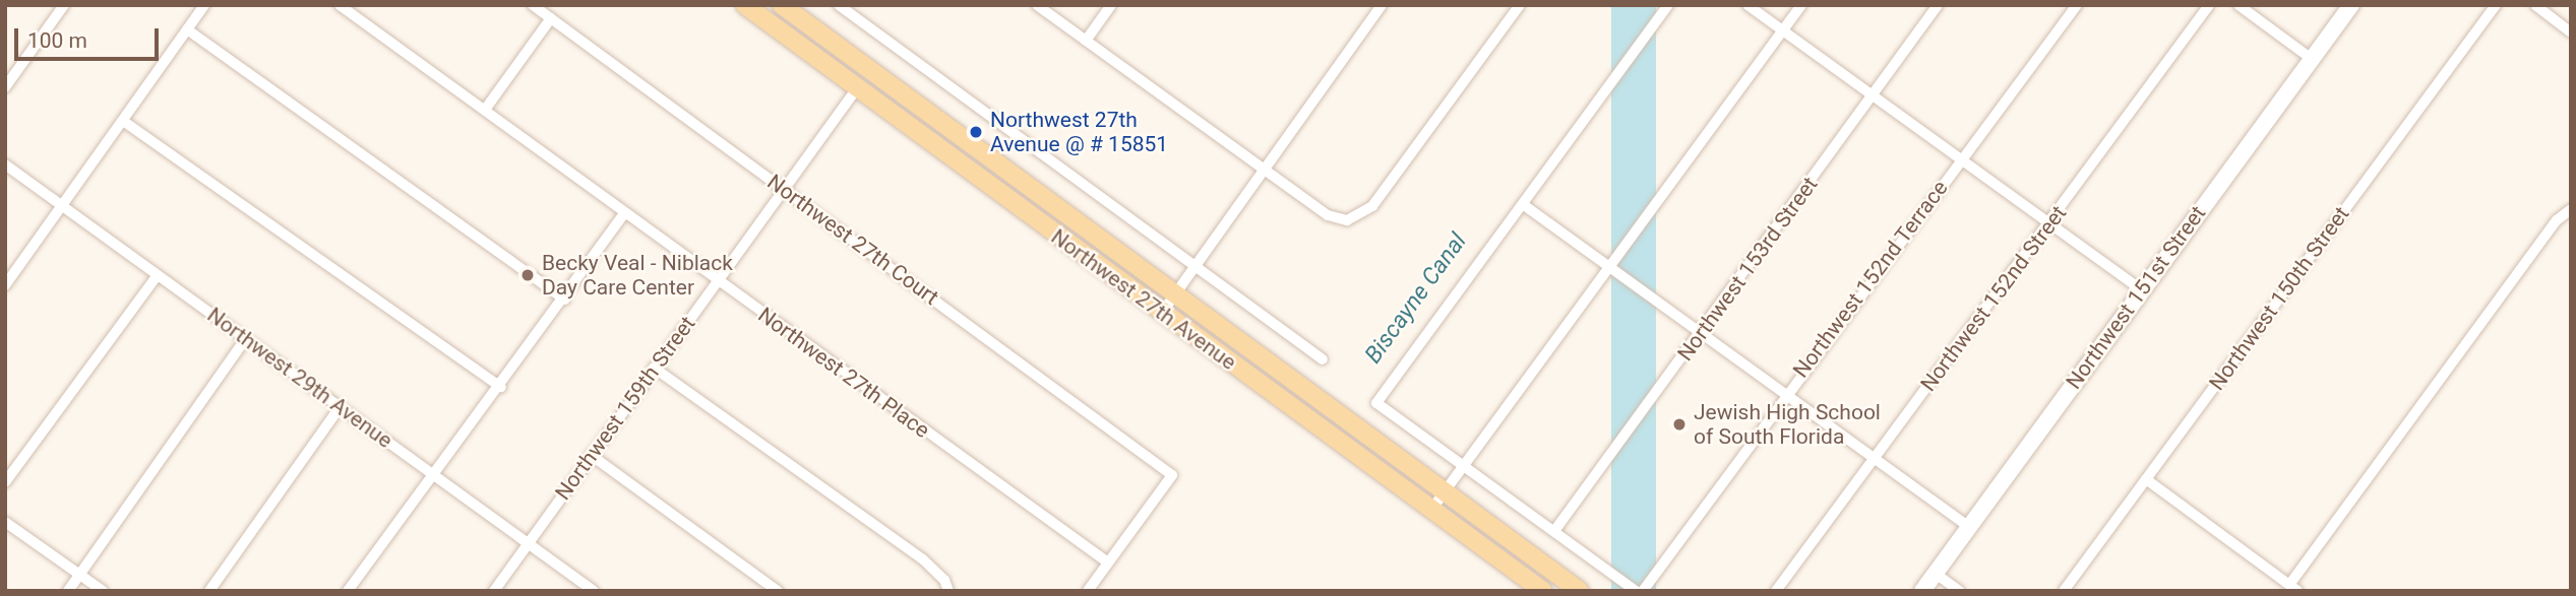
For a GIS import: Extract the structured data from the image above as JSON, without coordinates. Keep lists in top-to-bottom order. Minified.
{"streets":{"main road":["Northwest 27th Avenue"],"street":["Northwest 27th Court","Northwest 153rd Street","Northwest 152nd Terrace","Northwest 151st Street","Northwest 152nd Street","Northwest 150th Street","Northwest 27th Place","Northwest 29th Avenue","Northwest 159th Street"]},"crossings":[["Northwest 27th Court","Northwest 27th Place"],["Northwest 27th Court","Northwest 159th Street"],["Northwest 27th Avenue","Northwest 159th Street"],["Northwest 27th Place","Northwest 159th Street"],["Northwest 29th Avenue","Northwest 159th Street"]],"water":["Biscayne Canal"],"places":["Northwest 27th Avenue @ # 15851","Becky Veal - Niblack Day Care Center","Jewish High School of South Florida"],"scale_bar":"100 m"}
